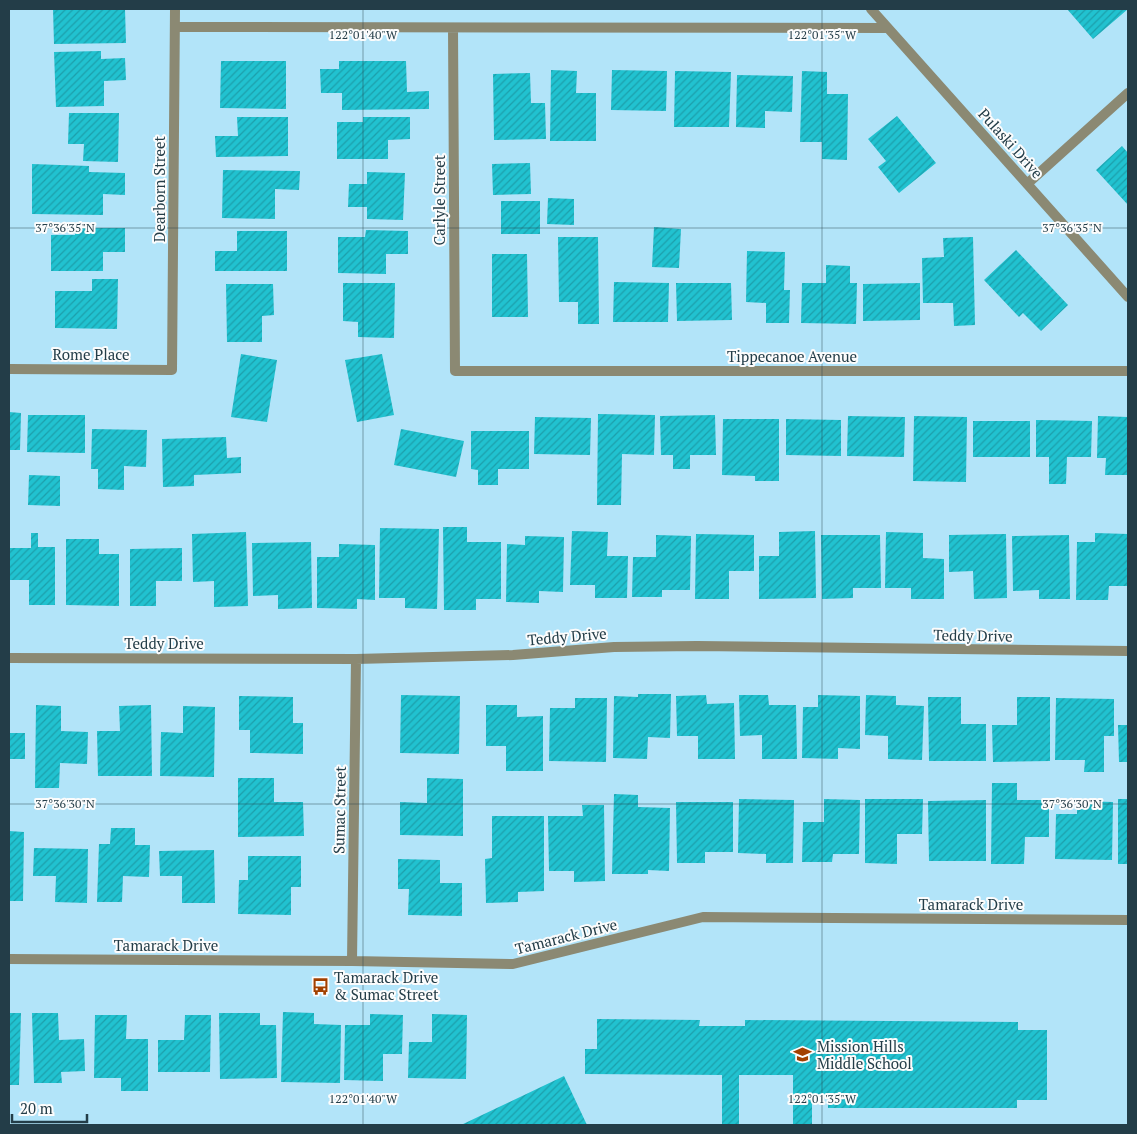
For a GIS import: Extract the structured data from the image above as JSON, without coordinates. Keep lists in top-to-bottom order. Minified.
{"streets":{"street":["Pulaski Drive","Dearborn Street","Carlyle Street","Rome Place","Tippecanoe Avenue","Teddy Drive","Sumac Street","Tamarack Drive"]},"crossings":[["Dearborn Street","Rome Place"],["Carlyle Street","Tippecanoe Avenue"],["Teddy Drive","Sumac Street"],["Sumac Street","Tamarack Drive"]],"places":{"bus stop":["Tamarack Drive & Sumac Street"],"school or university":["Mission Hills Middle School"]},"scale_bar":"20 m","coordinates":["122°01'40\"W","122°01'35\"W","37°36'35\"N","37°36'30\"N"]}
